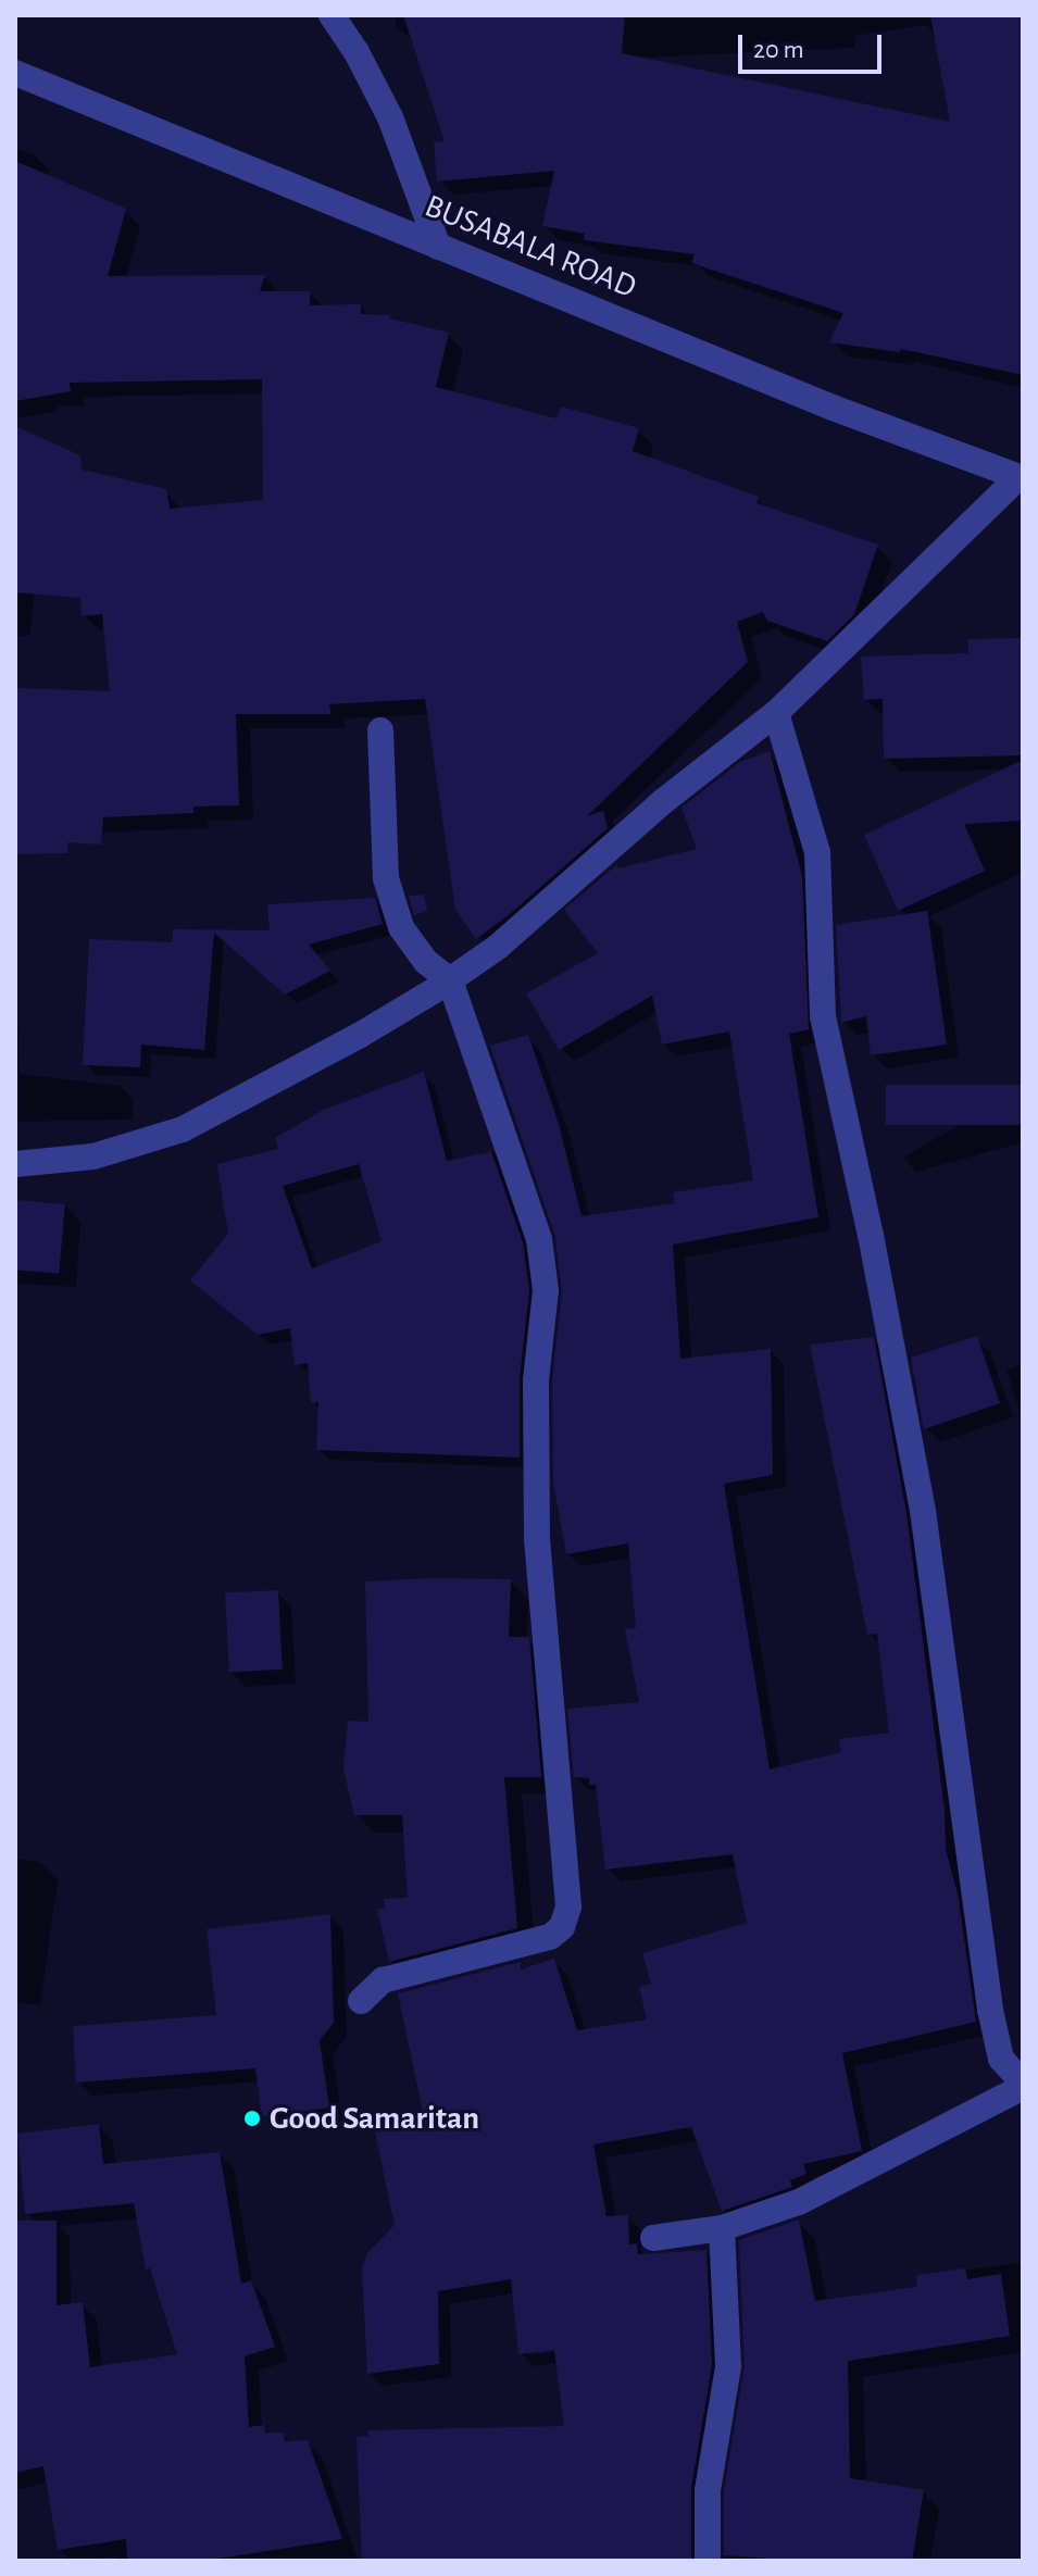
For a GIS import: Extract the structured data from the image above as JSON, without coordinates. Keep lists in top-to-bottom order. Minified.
{"streets":{"street":["BUSABALA ROAD"]},"places":["Good Samaritan"],"scale_bar":"20 m"}
